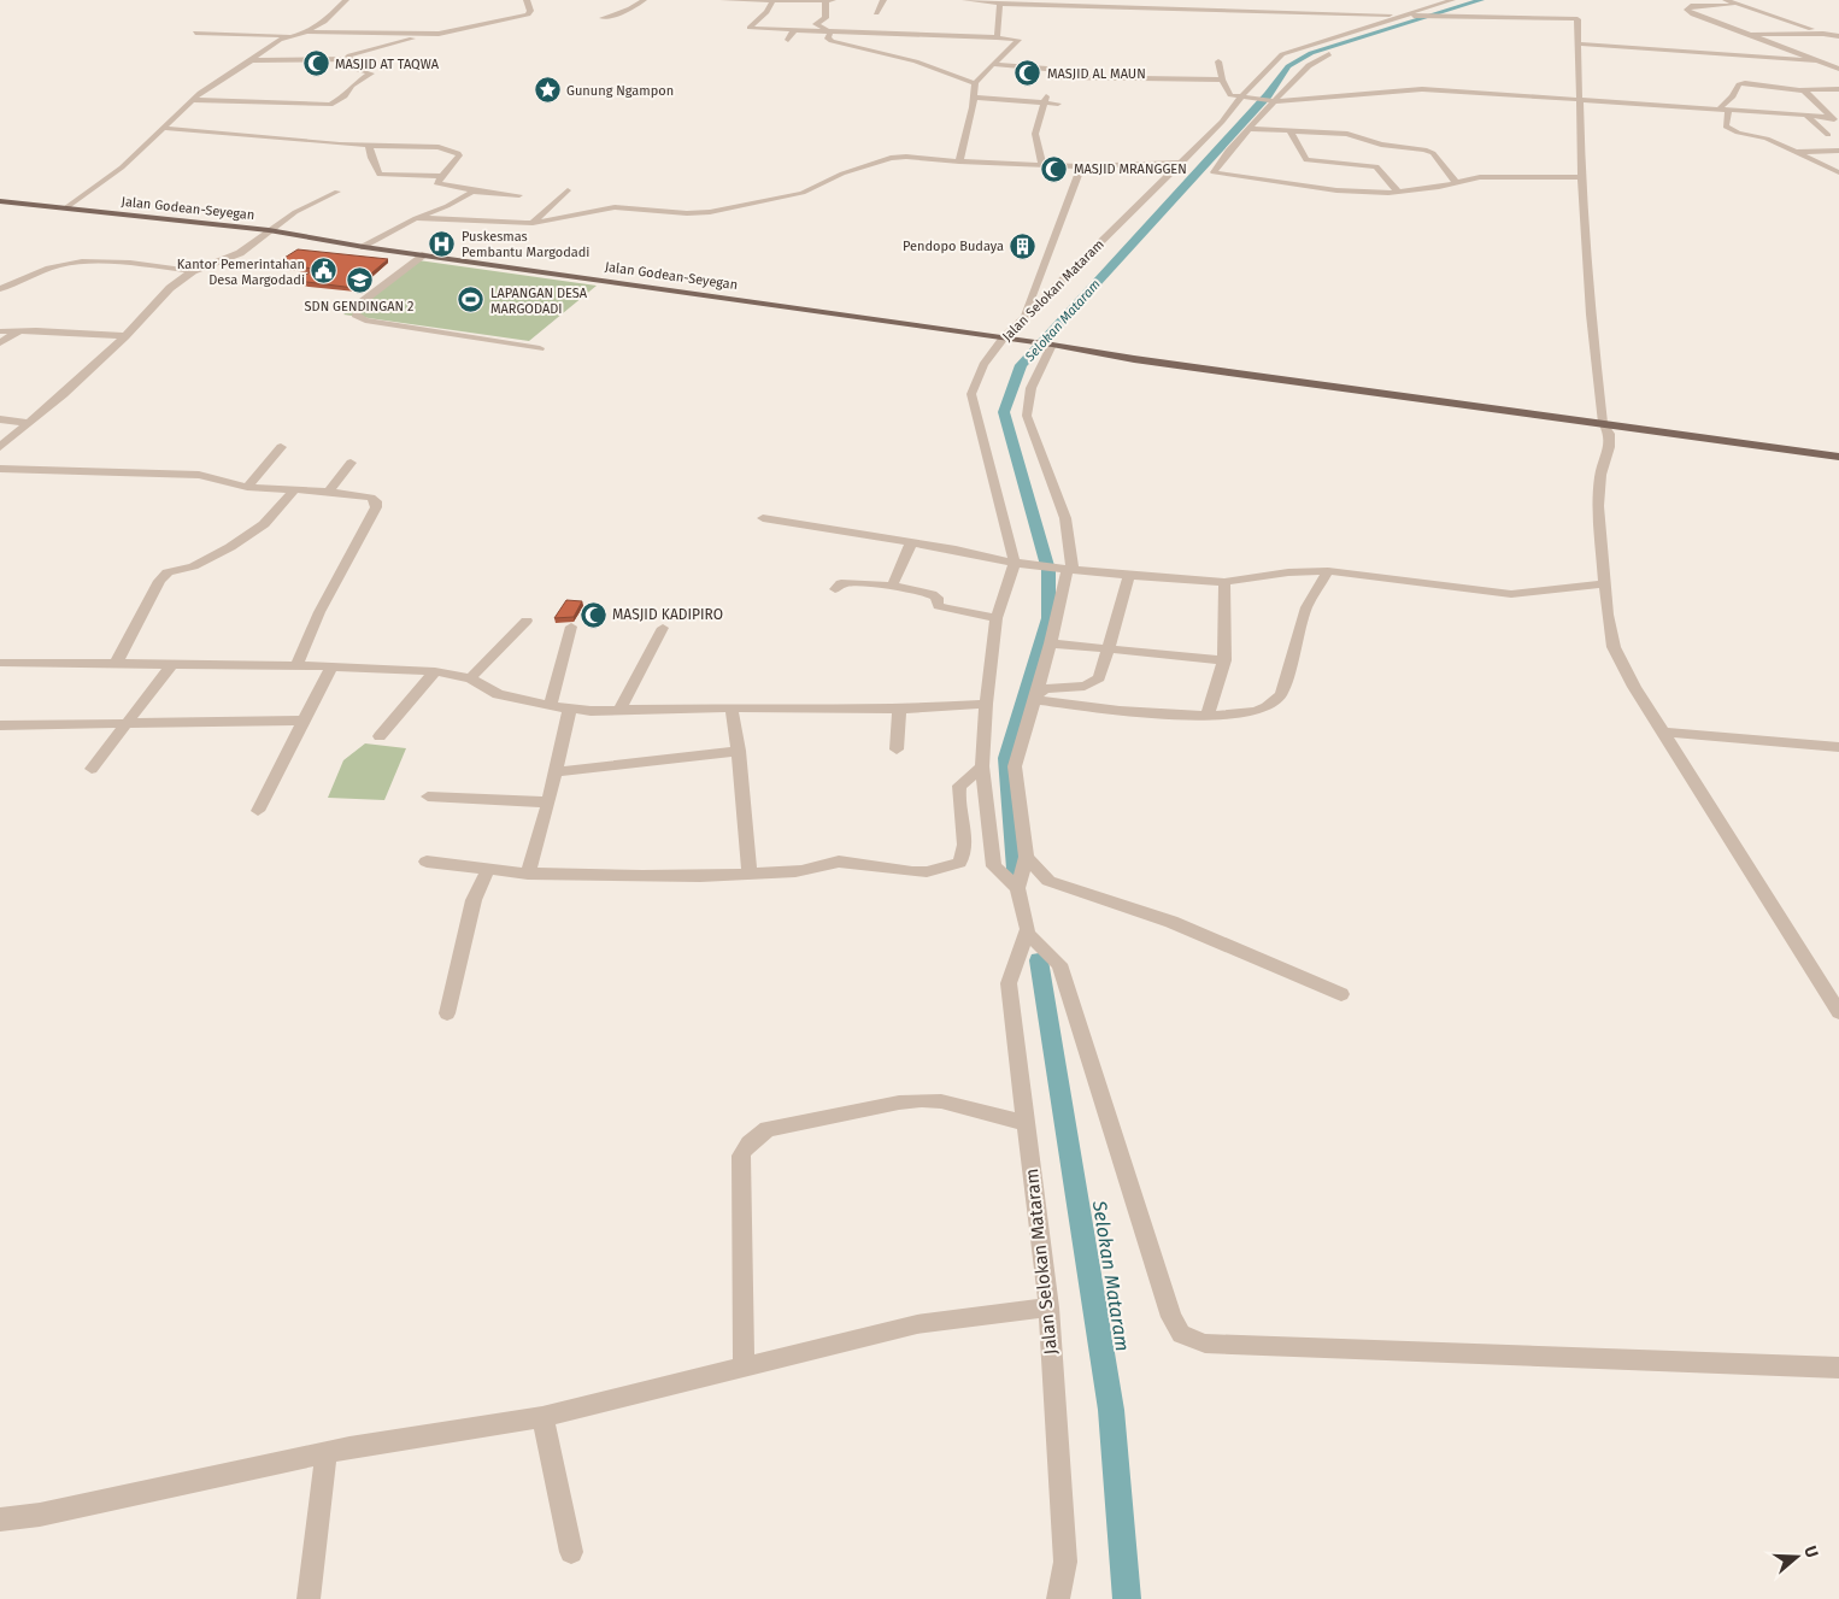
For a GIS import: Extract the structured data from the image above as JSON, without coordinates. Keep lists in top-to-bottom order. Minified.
{"streets":{"main road":["Jalan Godean-Seyegan"],"street":["Jalan Selokan Mataram"]},"crossings":[["Jalan Godean-Seyegan","Jalan Selokan Mataram"]],"water":["Selokan Mataram"],"places":{"mosque":["MASJID AT TAQWA","MASJID AL MAUN","MASJID MRANGGEN","MASJID KADIPIRO"],"place":["Gunung Ngampon"],"hospital":["Puskesmas Pembantu Margodadi"],"building":["Pendopo Budaya"],"public building":["Kantor Pemerintahan Desa Margodadi"],"school or university":["SDN GENDINGAN 2"],"sports":["LAPANGAN DESA MARGODADI"]},"north":"right"}
